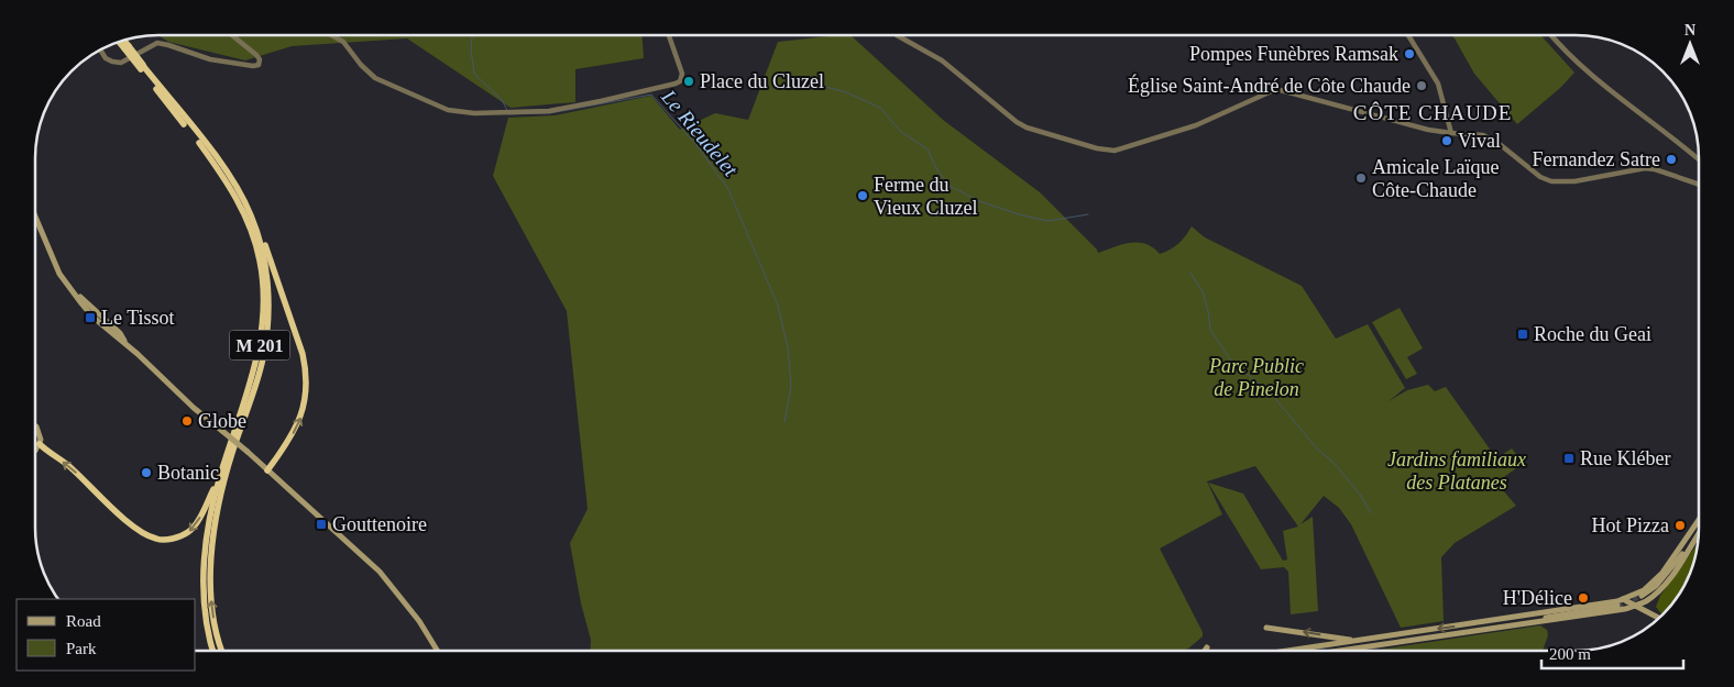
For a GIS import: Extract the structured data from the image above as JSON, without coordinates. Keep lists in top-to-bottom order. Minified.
{"streets":{"highway":["M 201"]},"districts":["CÔTE CHAUDE"],"water":["Le Rieudelet"],"parks":["Parc Public de Pinelon","Jardins familiaux des Platanes"],"places":{"other":["Pompes Funèbres Ramsak","Place du Cluzel","Église Saint-André de Côte Chaude","Vival","Fernandez Satre","Amicale Laïque Côte-Chaude","Ferme du Vieux Cluzel","Globe","Botanic","Hot Pizza","H'Délice"],"transit":["Le Tissot","Roche du Geai","Rue Kléber","Gouttenoire"]},"legend":["Road","Park"],"scale_bar":"200 m","north":"top"}
